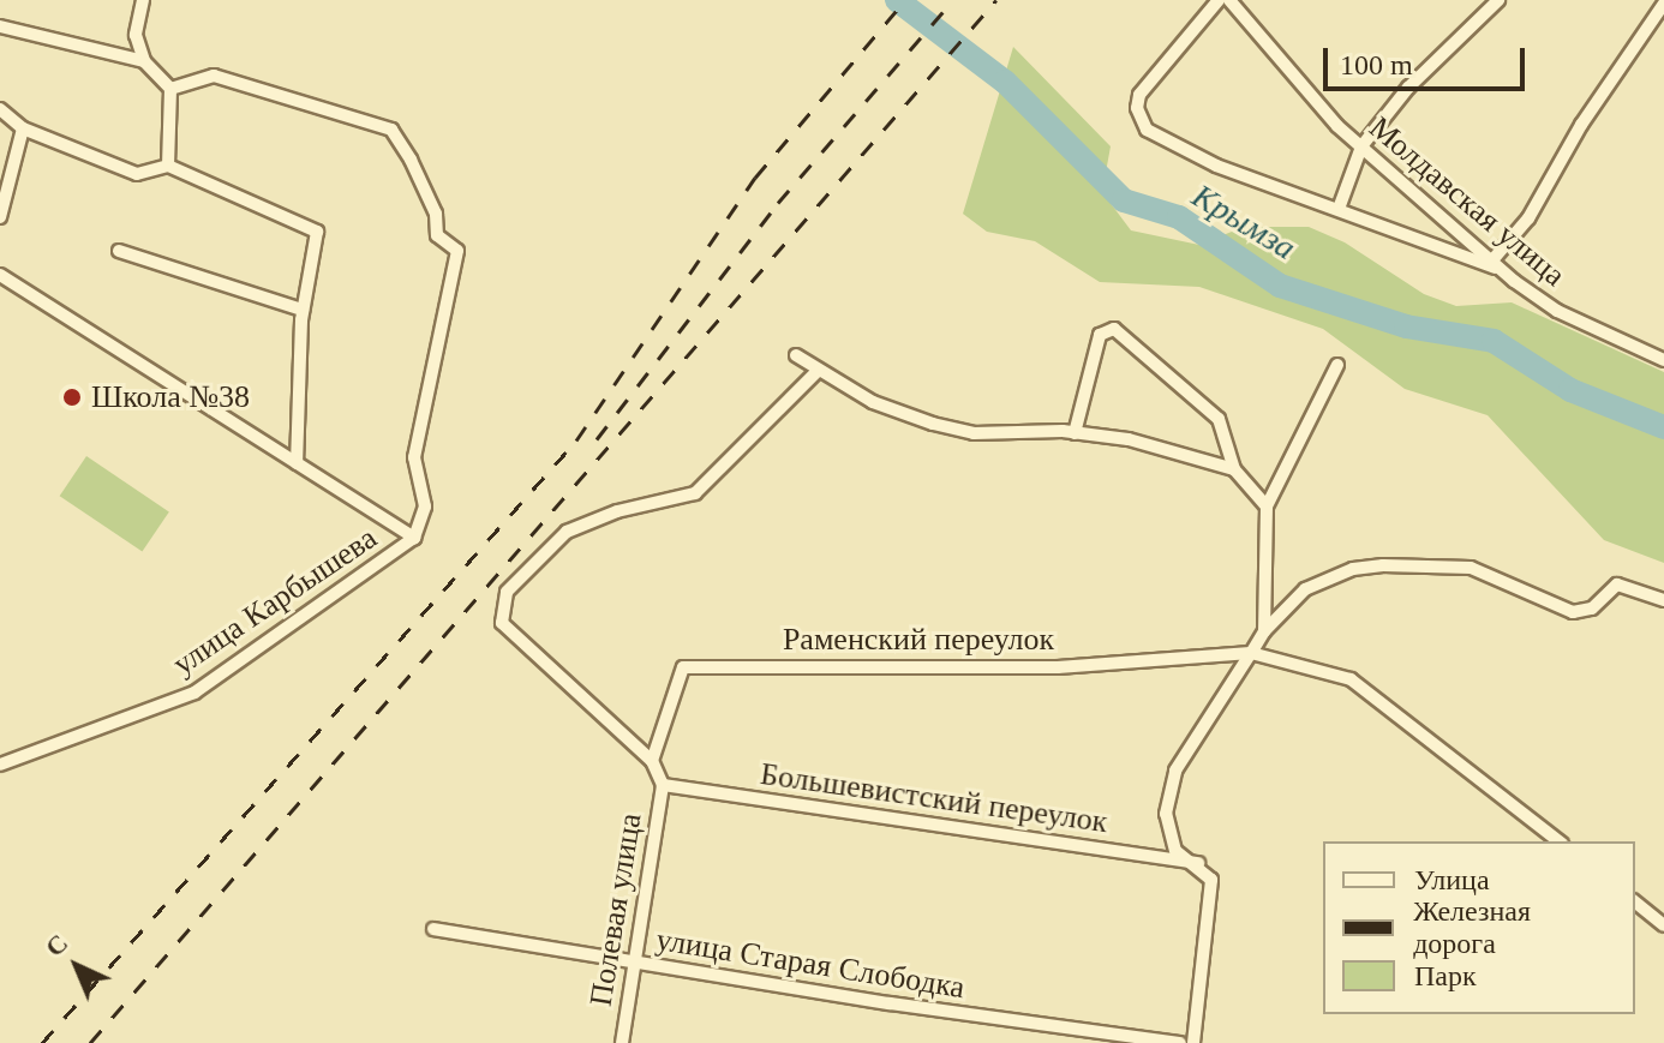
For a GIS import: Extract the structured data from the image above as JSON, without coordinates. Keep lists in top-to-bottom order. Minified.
{"streets":{"street":["Молдавская улица","улица Карбышева","Раменский переулок","Большевистский переулок","Полевая улица","улица Старая Слободка"]},"crossings":[["Большевистский переулок","Полевая улица"],["Полевая улица","улица Старая Слободка"]],"water":["Крымза"],"places":["Школа №38"],"legend":["Улица","Железная дорога","Парк"],"scale_bar":"100 m","north":"top left"}
